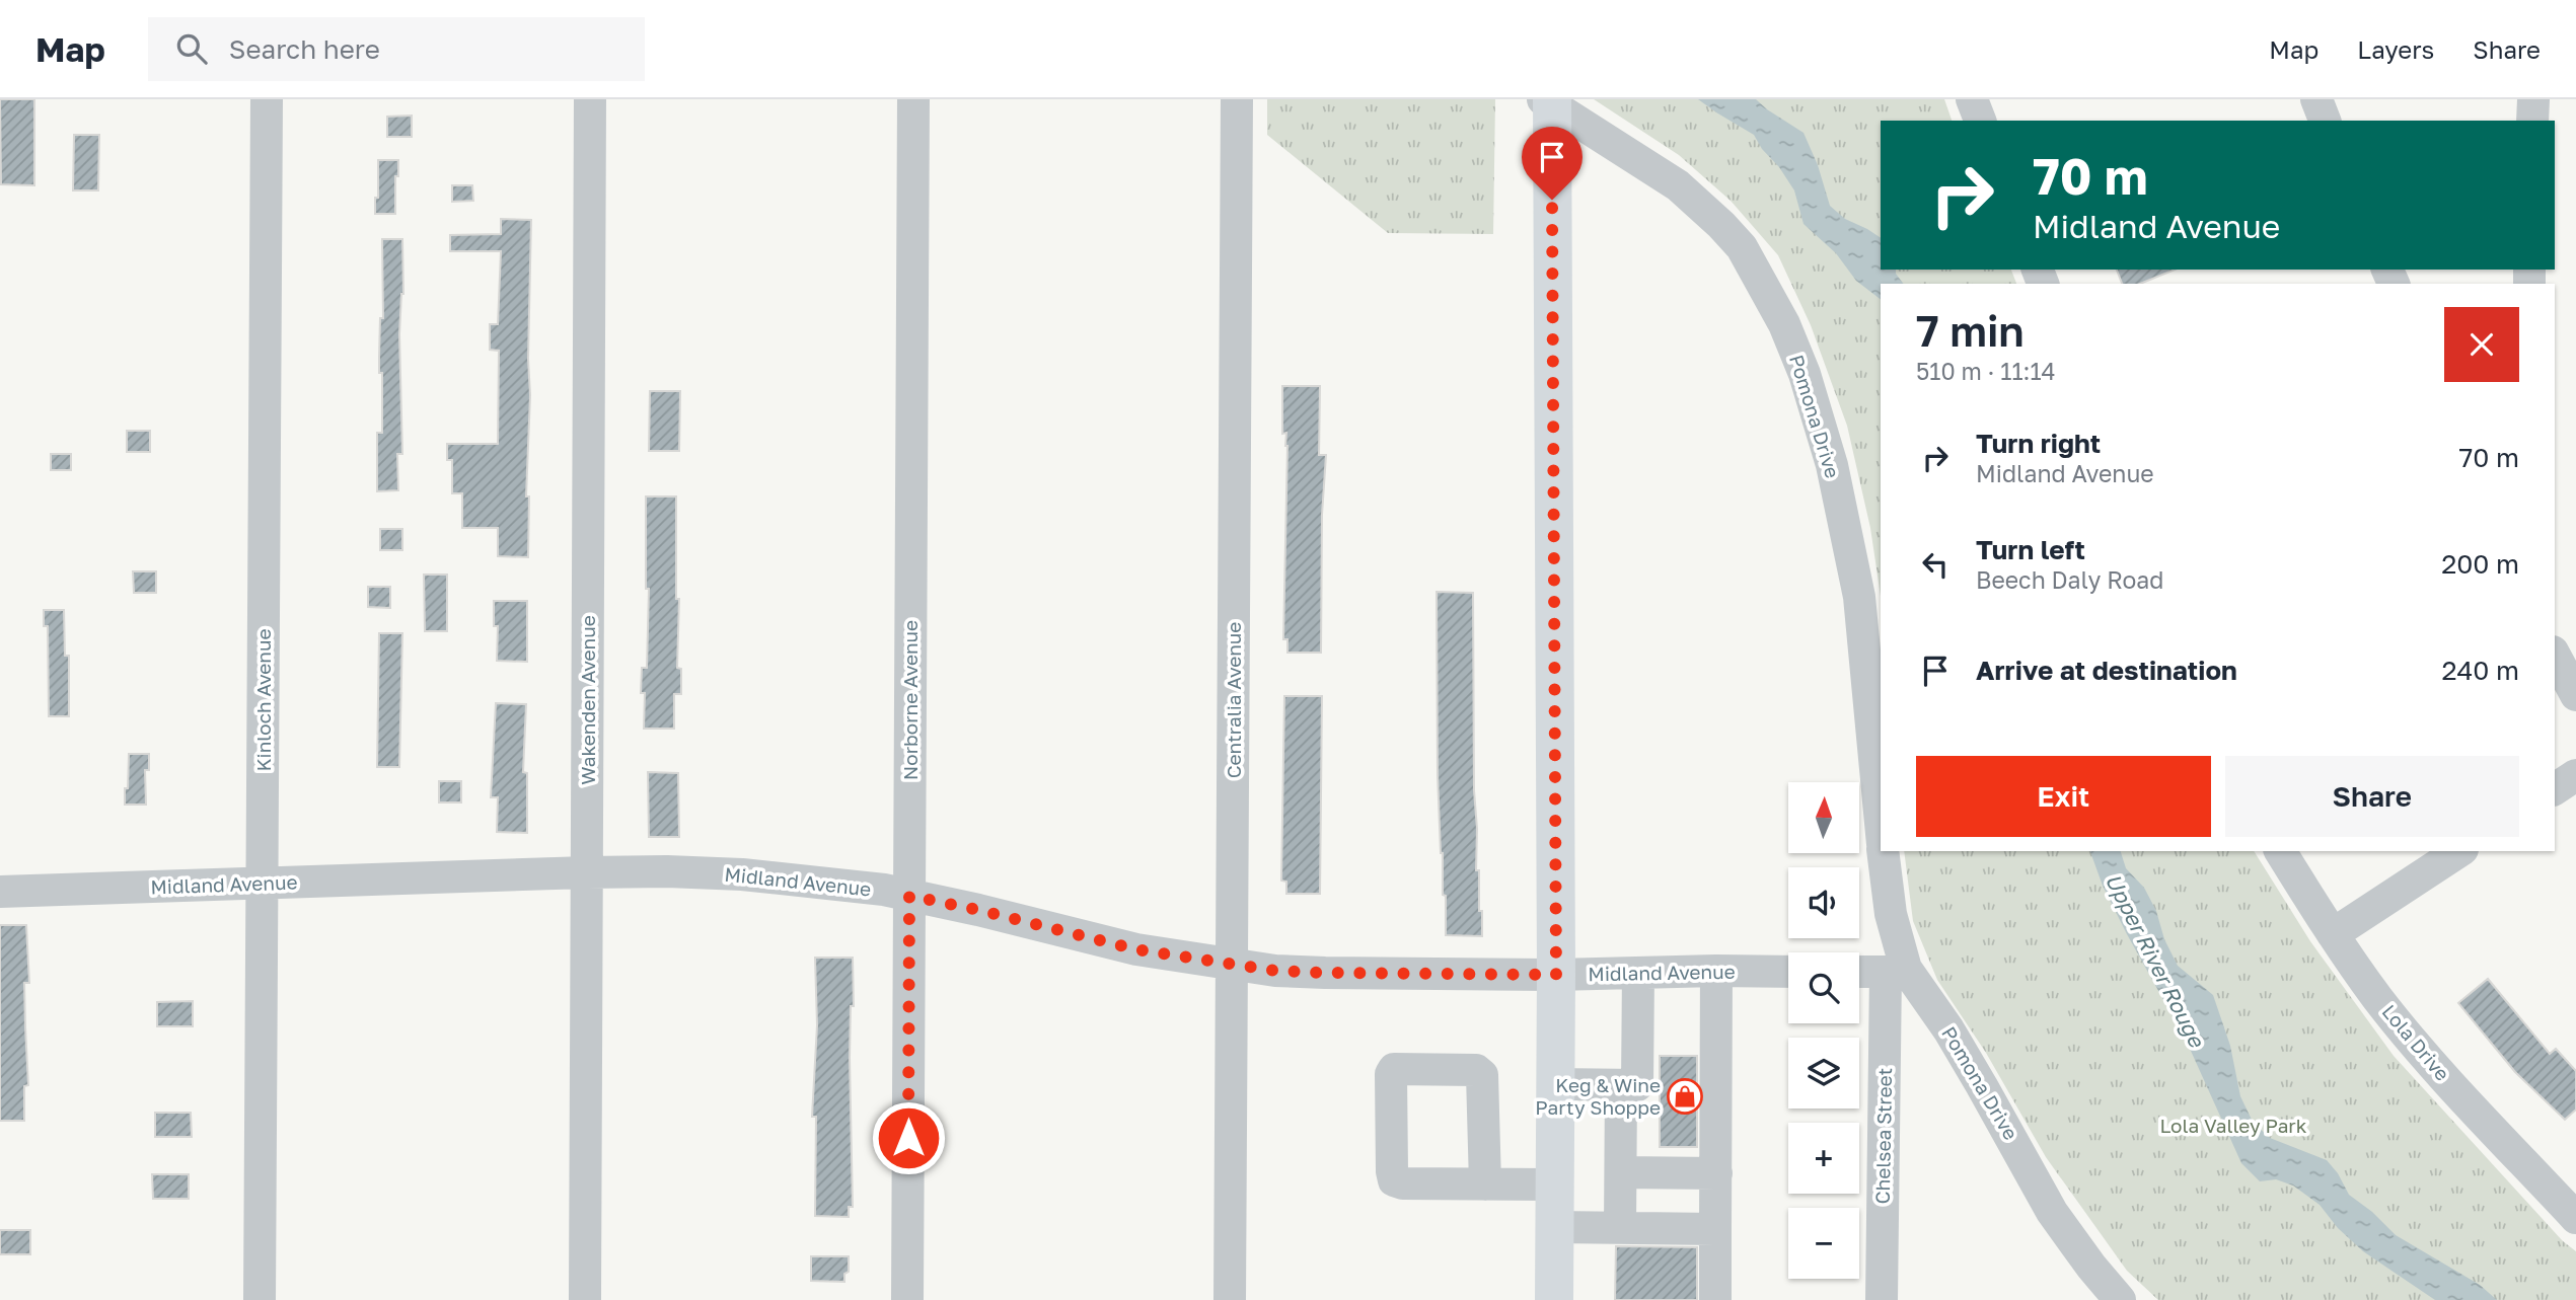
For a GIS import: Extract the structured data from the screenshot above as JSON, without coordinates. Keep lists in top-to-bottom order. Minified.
{"streets":{"street":["Pomona Drive","Kinloch Avenue","Wakenden Avenue","Norborne Avenue","Centralia Avenue","Midland Avenue","Lola Drive","Chelsea Street"]},"crossings":[["Pomona Drive","Chelsea Street"],["Kinloch Avenue","Midland Avenue"],["Wakenden Avenue","Midland Avenue"],["Norborne Avenue","Midland Avenue"],["Centralia Avenue","Midland Avenue"]],"water":["Upper River Rouge"],"parks":["Lola Valley Park"],"places":{"shop":["Keg & Wine Party Shoppe"]},"north":"top","page":{"header":"Map","search":"Search here","nav":["Map","Layers","Share"],"turn":["70 m","Midland Avenue"],"heading":["7 min","510 m · 11:14"],"list":[{"name":"Turn right","note":"Midland Avenue","value":"70 m"},{"name":"Turn left","note":"Beech Daly Road","value":"200 m"},{"name":"Arrive at destination","value":"240 m"}],"buttons":["Exit","Share"],"map_buttons":["+","−"]}}
